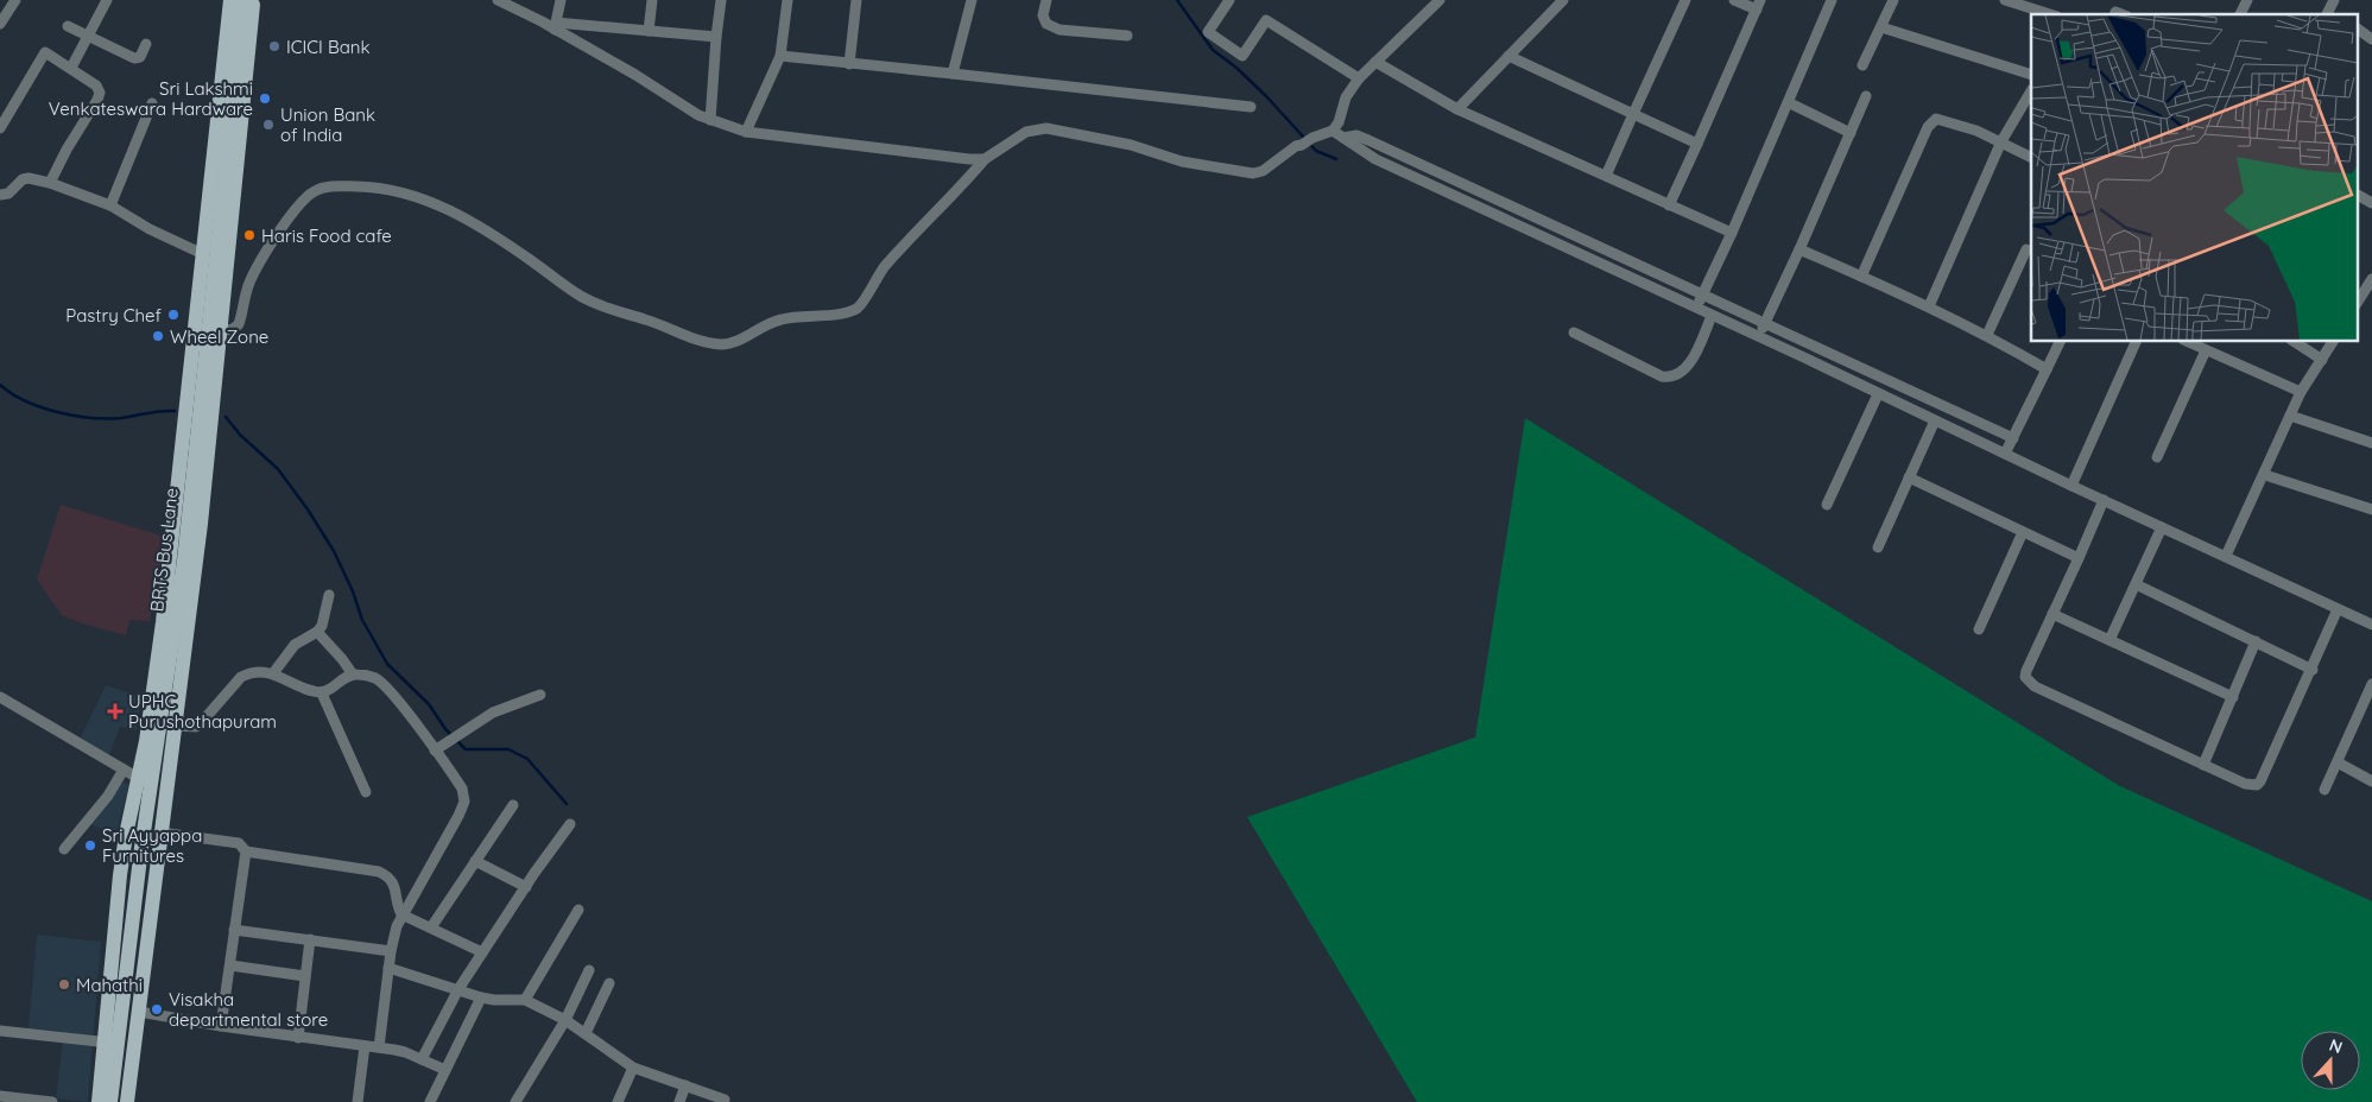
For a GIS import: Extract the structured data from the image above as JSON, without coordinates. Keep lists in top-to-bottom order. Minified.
{"streets":{"main road":["BRTS Bus Lane"]},"places":{"other":["ICICI Bank","Sri Lakshmi Venkateswara Hardware","Union Bank of India","Haris Food cafe","Pastry Chef","Wheel Zone","Sri Ayyappa Furnitures","Mahathi","Visakha departmental store"],"health":["UPHC Purushothapuram"]},"north":"top"}
